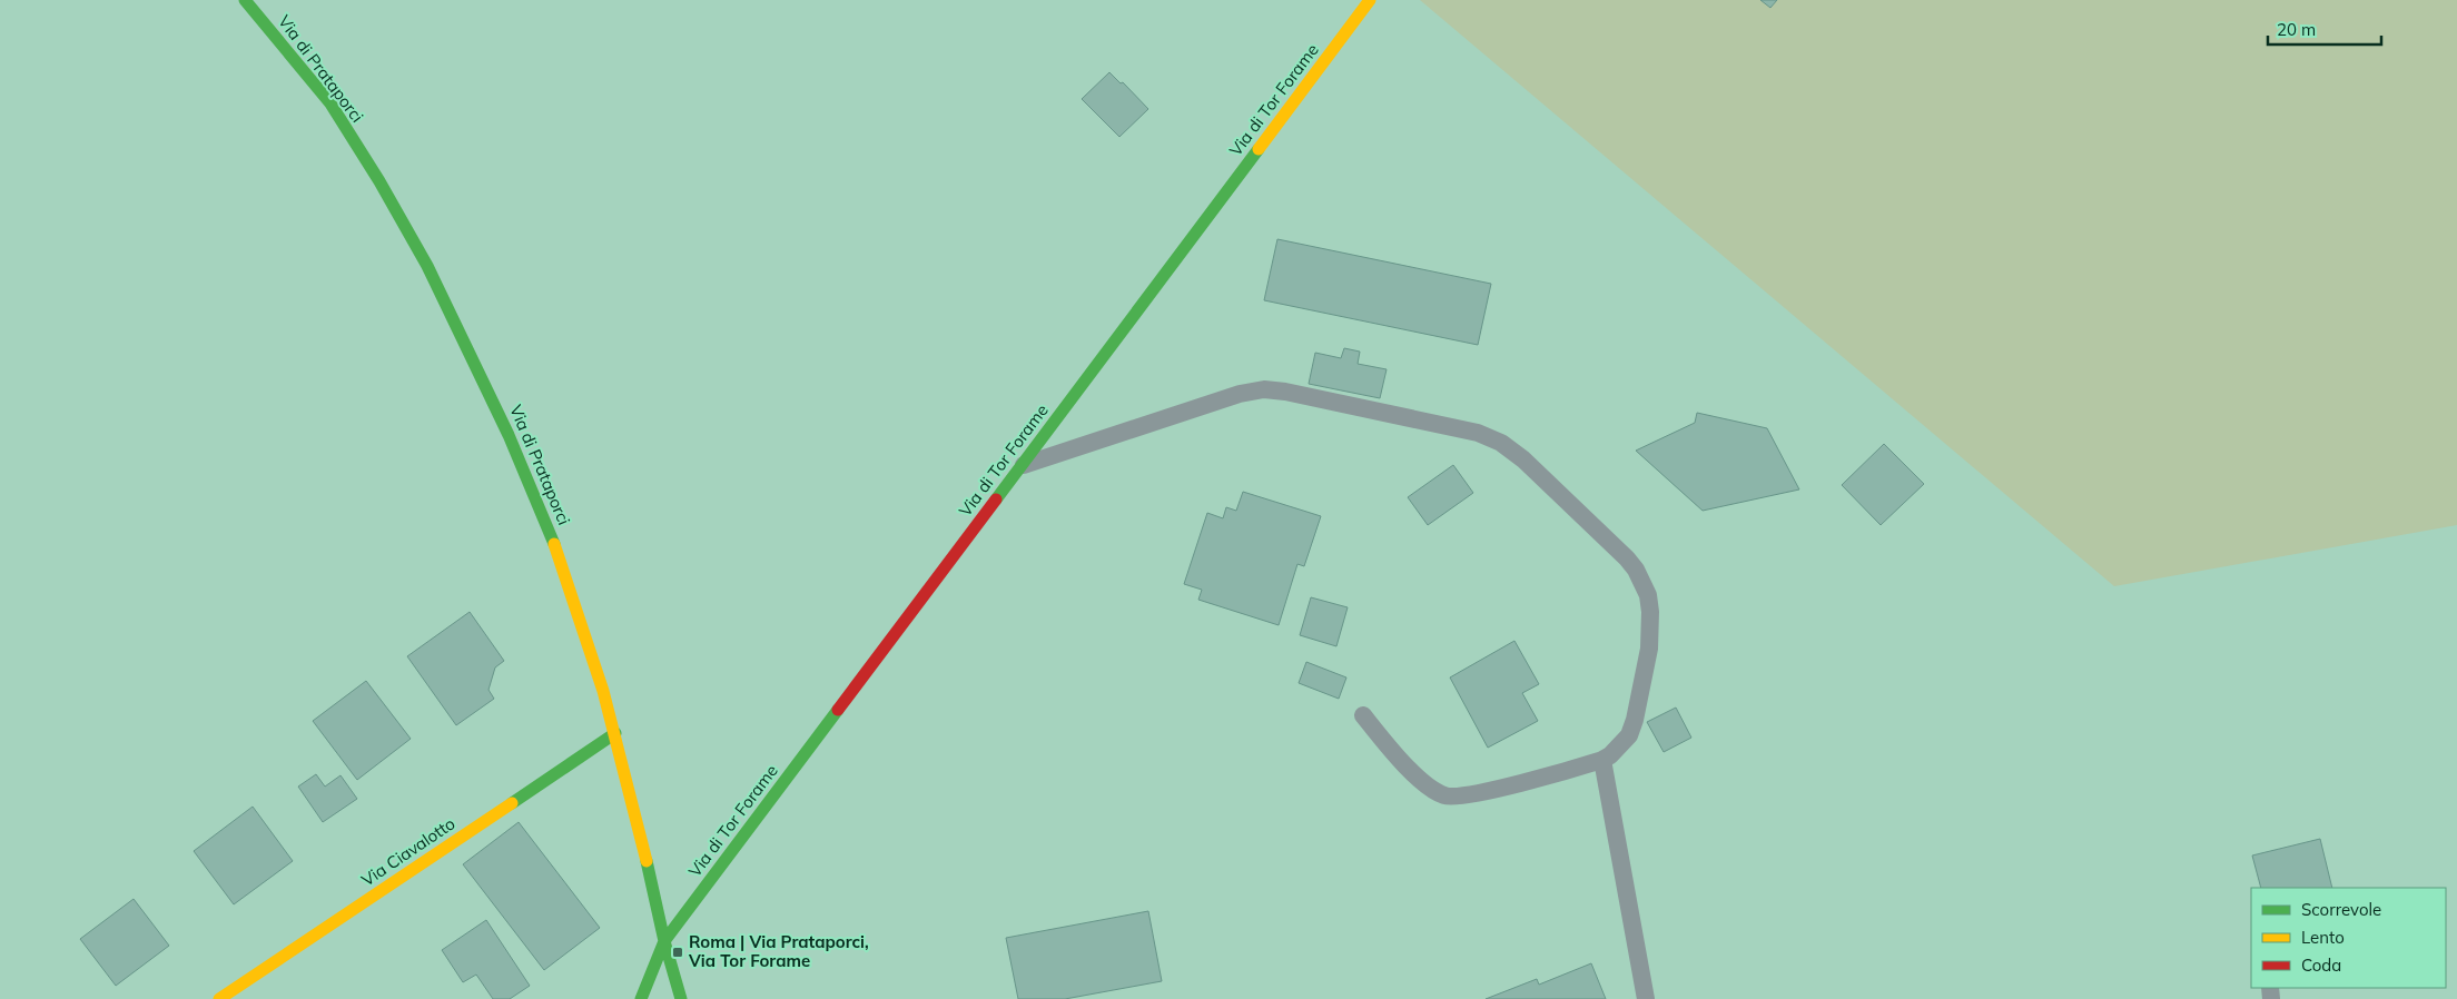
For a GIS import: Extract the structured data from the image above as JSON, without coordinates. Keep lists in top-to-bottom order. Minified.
{"streets":{"street":["Via di Prataporci","Via di Tor Forame","Via Ciavalotto"]},"crossings":[["Via di Prataporci","Via di Tor Forame"],["Via di Prataporci","Via Ciavalotto"]],"places":{"transit":["Roma | Via Prataporci, Via Tor Forame"]},"legend":["Scorrevole","Lento","Coda"],"scale_bar":"20 m"}
